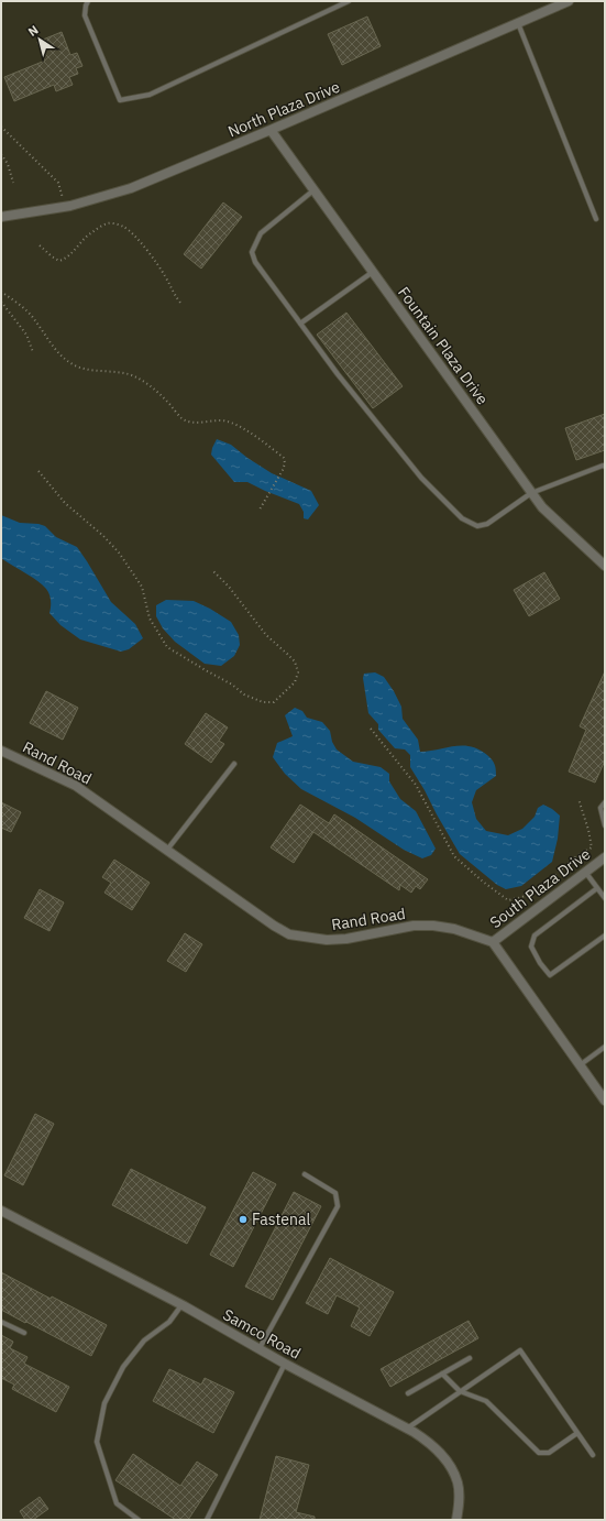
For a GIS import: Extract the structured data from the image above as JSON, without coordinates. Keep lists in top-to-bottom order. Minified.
{"streets":{"street":["North Plaza Drive","Fountain Plaza Drive","Rand Road","South Plaza Drive","Samco Road"]},"crossings":[["North Plaza Drive","Fountain Plaza Drive"],["Rand Road","South Plaza Drive"]],"places":["Fastenal"],"north":"top left"}
